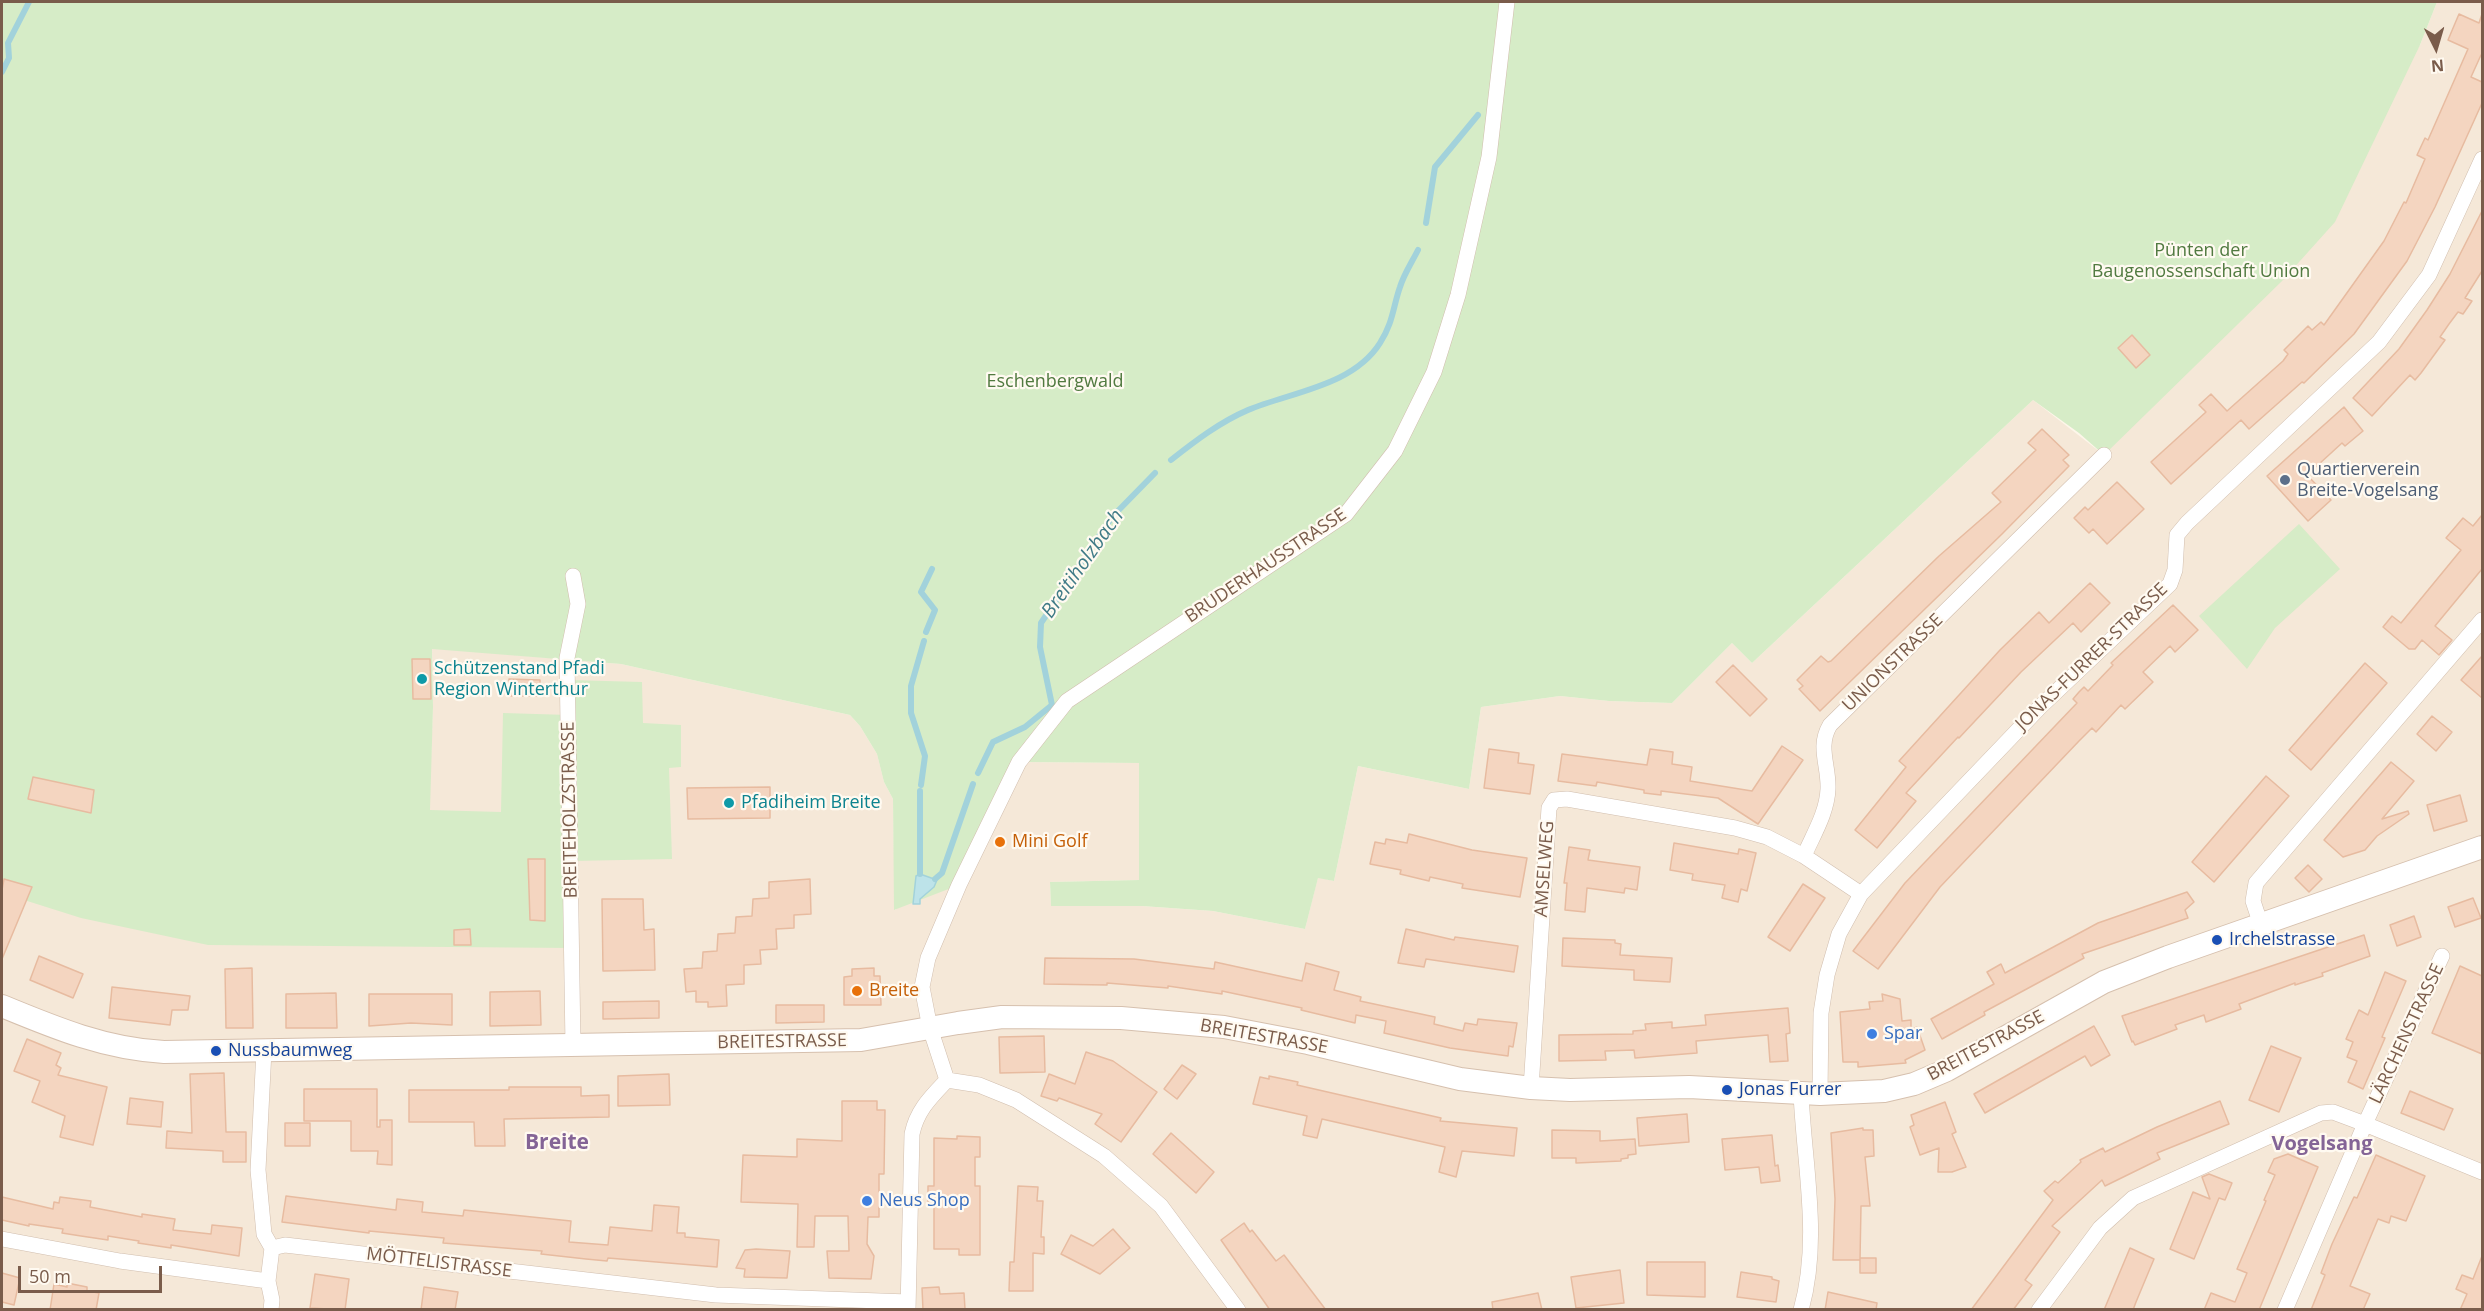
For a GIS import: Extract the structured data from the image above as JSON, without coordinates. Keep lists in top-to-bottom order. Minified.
{"streets":{"main road":["BREITESTRASSE"],"street":["BRUDERHAUSSTRASSE","JONAS-FURRER-STRASSE","UNIONSTRASSE","BREITEHOLZSTRASSE","AMSELWEG","LÄRCHENSTRASSE","MÖTTELISTRASSE"]},"crossings":[["BRUDERHAUSSTRASSE","BREITESTRASSE"],["JONAS-FURRER-STRASSE","BREITESTRASSE"],["UNIONSTRASSE","AMSELWEG"],["BREITEHOLZSTRASSE","BREITESTRASSE"],["AMSELWEG","BREITESTRASSE"]],"districts":["Breite","Vogelsang"],"water":["Breitiholzbach"],"parks":["Pünten der Baugenossenschaft Union","Eschenbergwald"],"places":["Quartierverein Breite-Vogelsang","Schützenstand Pfadi Region Winterthur","Pfadiheim Breite","Mini Golf","Irchelstrasse","Breite","Spar","Nussbaumweg","Jonas Furrer","Neus Shop"],"scale_bar":"50 m","north":"bottom"}
